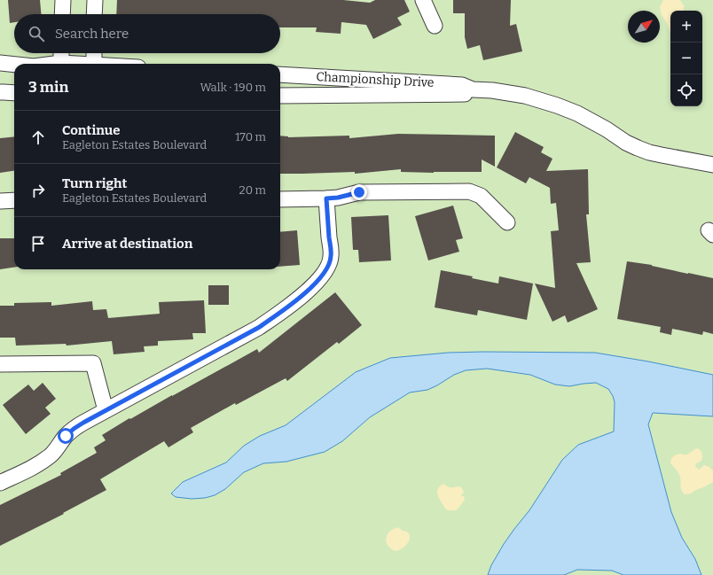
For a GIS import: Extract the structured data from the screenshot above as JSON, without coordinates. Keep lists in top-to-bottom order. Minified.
{"streets":{"street":["Championship Drive"]},"north":"top right","page":{"map_buttons":["+","−"],"search":"Search here","heading":["3 min","Walk · 190 m"],"list":[["Continue","Eagleton Estates Boulevard","170 m"],["Turn right","Eagleton Estates Boulevard","20 m"],"Arrive at destination"]}}
